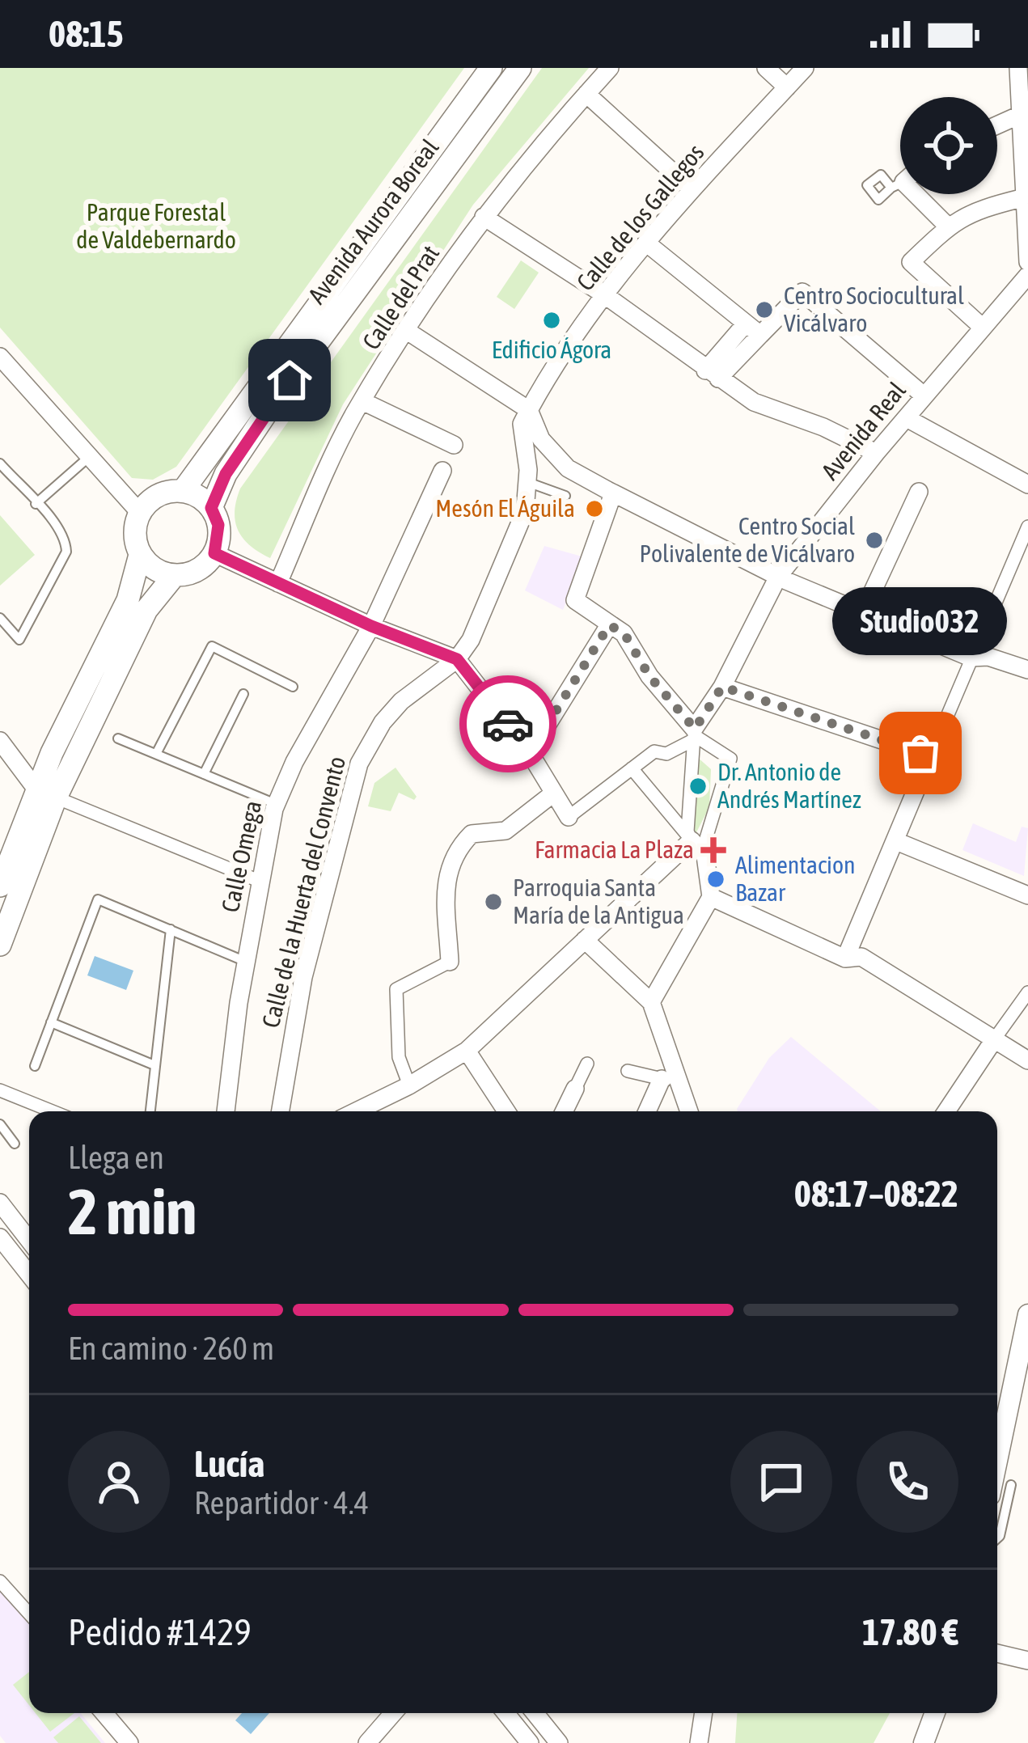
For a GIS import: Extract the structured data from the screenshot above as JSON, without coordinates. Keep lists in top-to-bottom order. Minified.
{"streets":{"main road":["Avenida Aurora Boreal"],"street":["Calle de los Gallegos","Calle del Prat","Avenida Real","Calle Omega","Calle de la Huerta del Convento"]},"parks":["Parque Forestal de Valdebernardo"],"places":{"other":["Centro Sociocultural Vicálvaro","Edificio Ágora","Mesón El Águila","Centro Social Polivalente de Vicálvaro","Studio032","Dr. Antonio de Andrés Martínez","Alimentacion Bazar","Parroquia Santa María de la Antigua"],"health":["Farmacia La Plaza"]},"page":{"status":"08:15","bubble":"Studio032","heading":["2 min","Llega en","08:17–08:22"],"panel":["Lucía","Repartidor · 4.4","Pedido #1429","17.80 €"],"bar":"En camino · 260 m"}}
